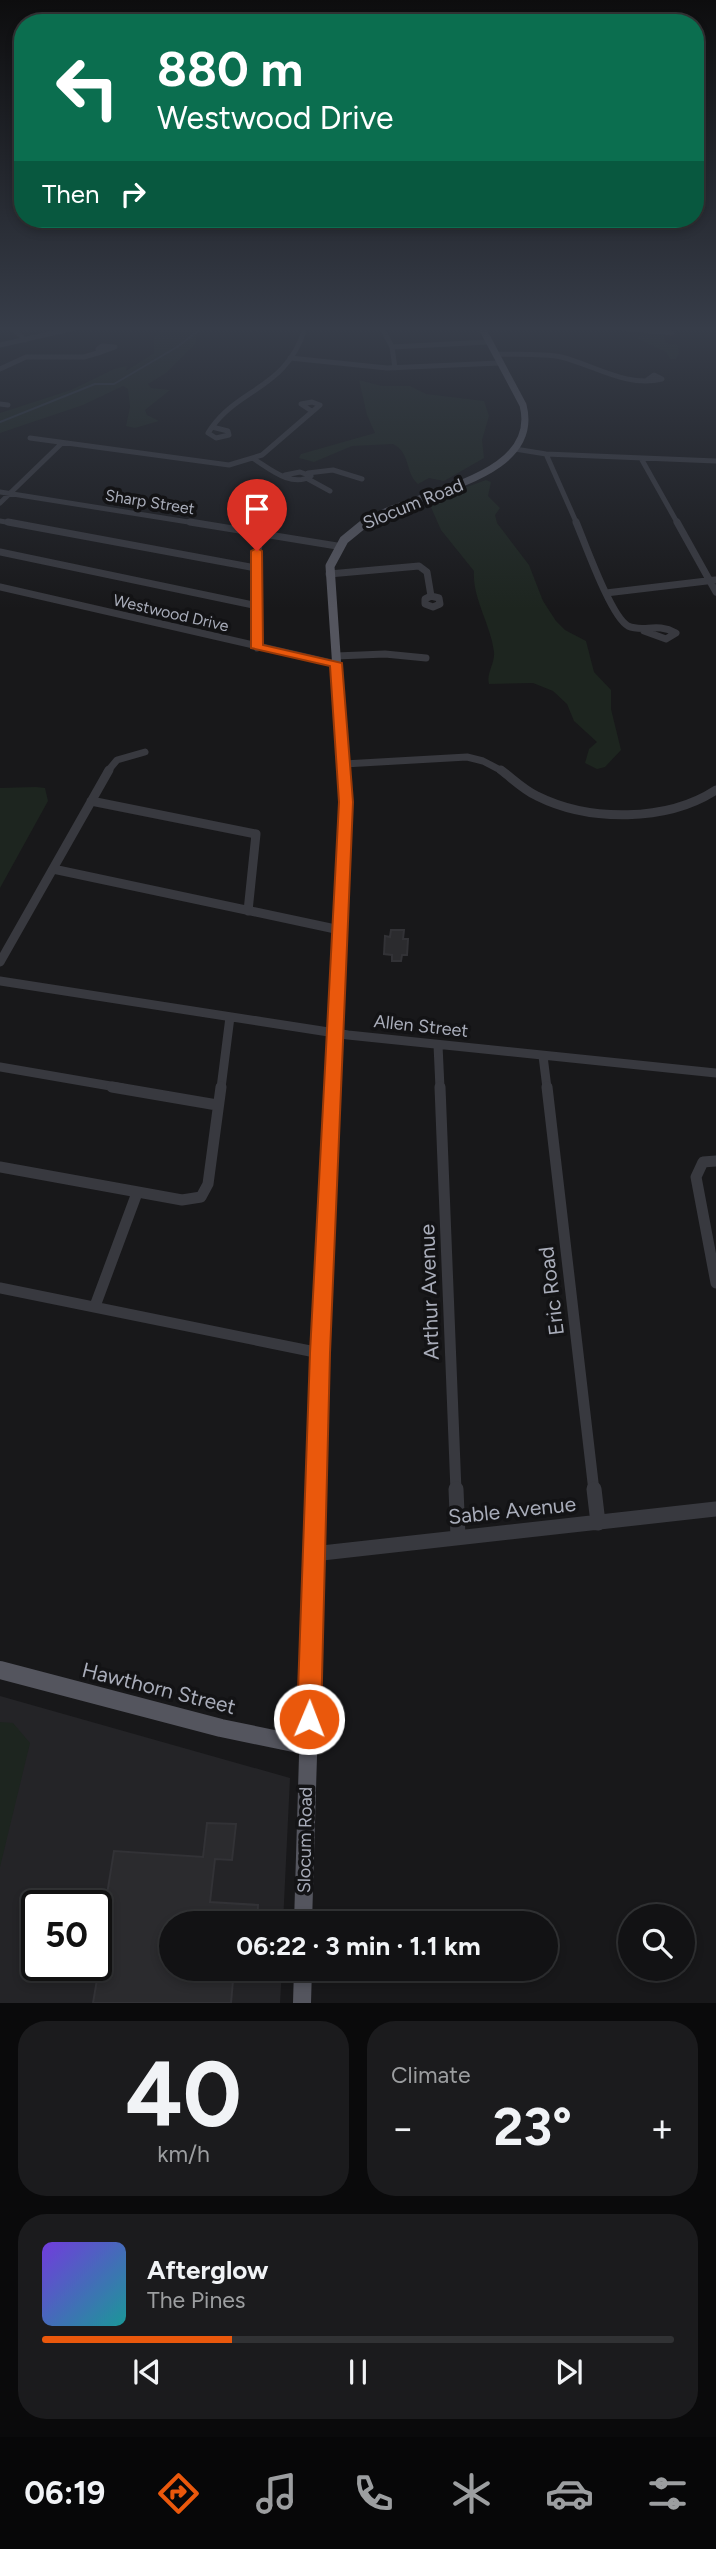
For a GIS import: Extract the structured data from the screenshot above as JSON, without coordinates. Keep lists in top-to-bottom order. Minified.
{"streets":{"main road":["Slocum Road","Hawthorn Street"],"street":["Sharp Street","Westwood Drive","Allen Street","Eric Road","Arthur Avenue","Sable Avenue"]},"crossings":[["Sharp Street","Slocum Road"],["Slocum Road","Westwood Drive"],["Slocum Road","Allen Street"],["Slocum Road","Sable Avenue"],["Slocum Road","Hawthorn Street"],["Allen Street","Eric Road"],["Allen Street","Arthur Avenue"],["Eric Road","Sable Avenue"],["Arthur Avenue","Sable Avenue"]],"page":{"turn":["880 m","Westwood Drive"],"then":"Then","limit":"50","trip":"06:22 · 3 min · 1.1 km","tile":[["40","km/h"],"Climate"],"heat":["−","23°","+"],"song":["Afterglow","The Pines"],"tabs":"06:19"}}
